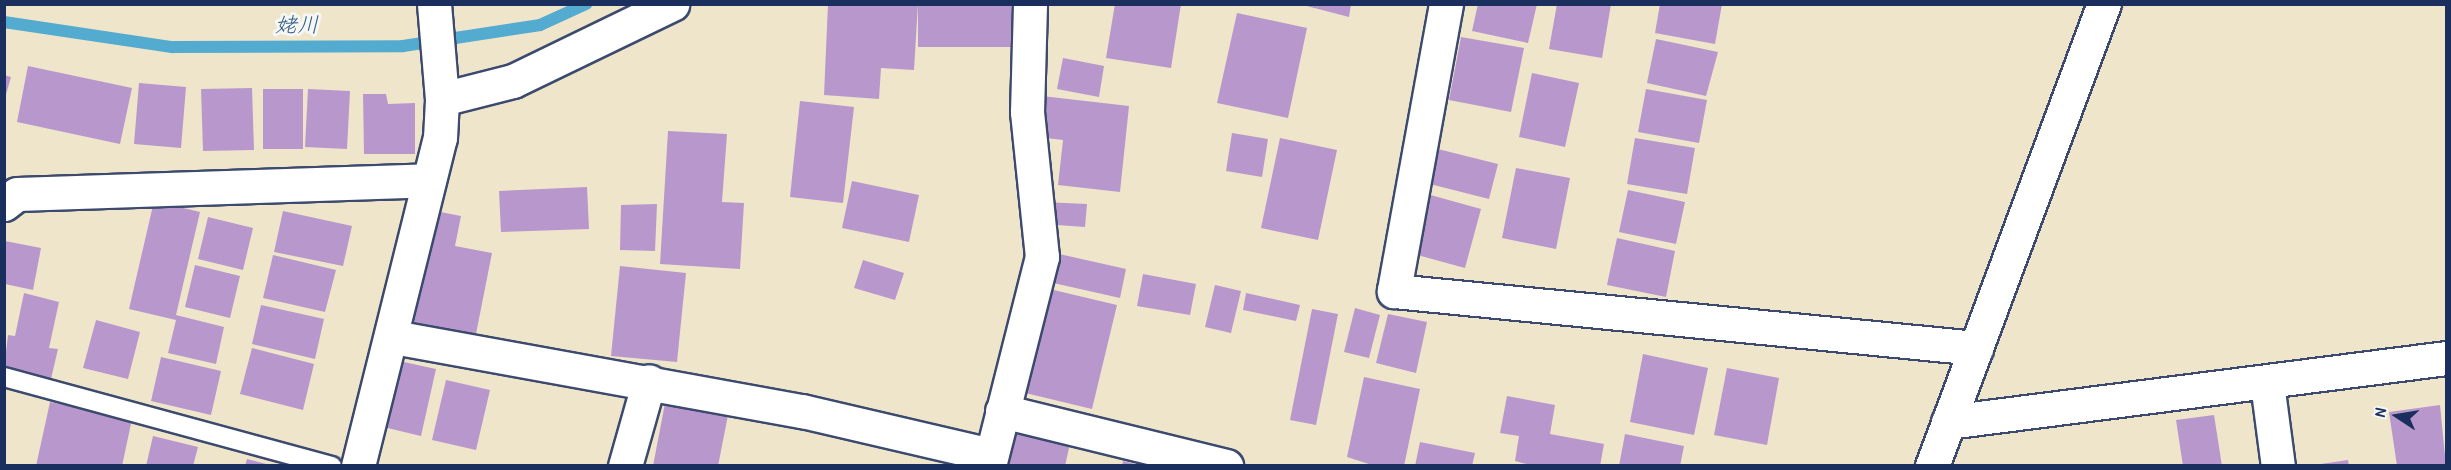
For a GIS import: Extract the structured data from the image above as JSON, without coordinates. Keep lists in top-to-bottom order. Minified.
{"water":["姥川"],"north":"left"}
